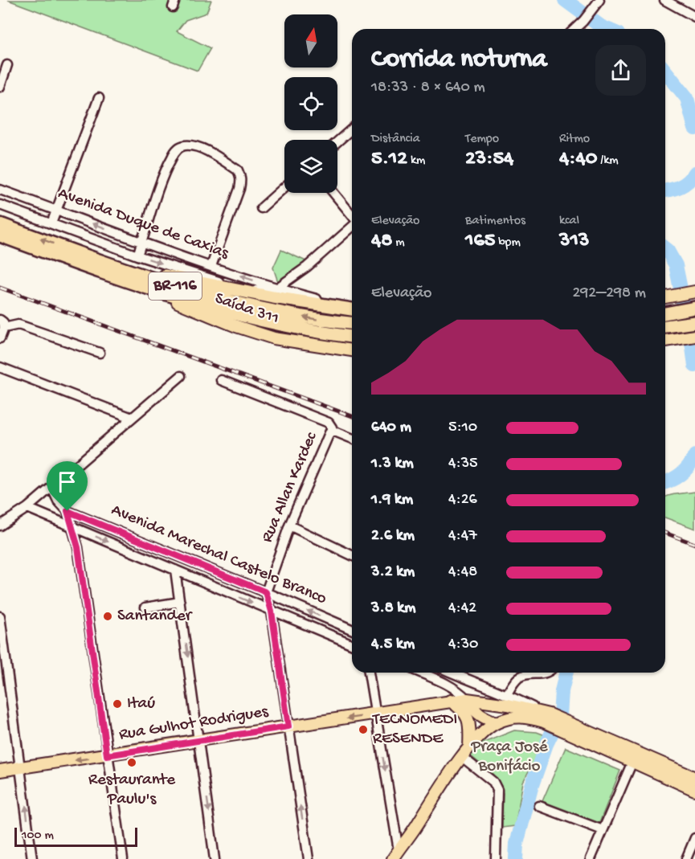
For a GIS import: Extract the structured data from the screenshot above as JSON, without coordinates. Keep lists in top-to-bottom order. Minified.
{"streets":{"highway":["BR-116"],"main road":["Saída 311","Rua Gulhot Rodrigues"],"street":["Avenida Duque de Caxias","Rua Allan Kardec","Avenida Marechal Castelo Branco"]},"crossings":[["BR-116","Saída 311"],["Rua Allan Kardec","Avenida Marechal Castelo Branco"]],"parks":["Praça José Bonifácio"],"places":["Santander","Itaú","TECNOMEDI RESENDE","Restaurante Paulu's"],"scale_bar":"100 m","north":"top","page":{"heading":["Corrida noturna","18:33 · 8 × 640 m"],"stats":[["Distância","5.12 km"],["Tempo","23:54"],["Ritmo","4:40 /km"],["Elevação","48 m"],["Batimentos","165 bpm"],["kcal","313"]],"chart":["Elevação","292–298 m"],"list":[{"name":"640 m","note":"5:10"},{"name":"1.3 km","note":"4:35"},{"name":"1.9 km","note":"4:26"},{"name":"2.6 km","note":"4:47"},{"name":"3.2 km","note":"4:48"},{"name":"3.8 km","note":"4:42"},{"name":"4.5 km","note":"4:30"}],"scale":"100 m"}}
